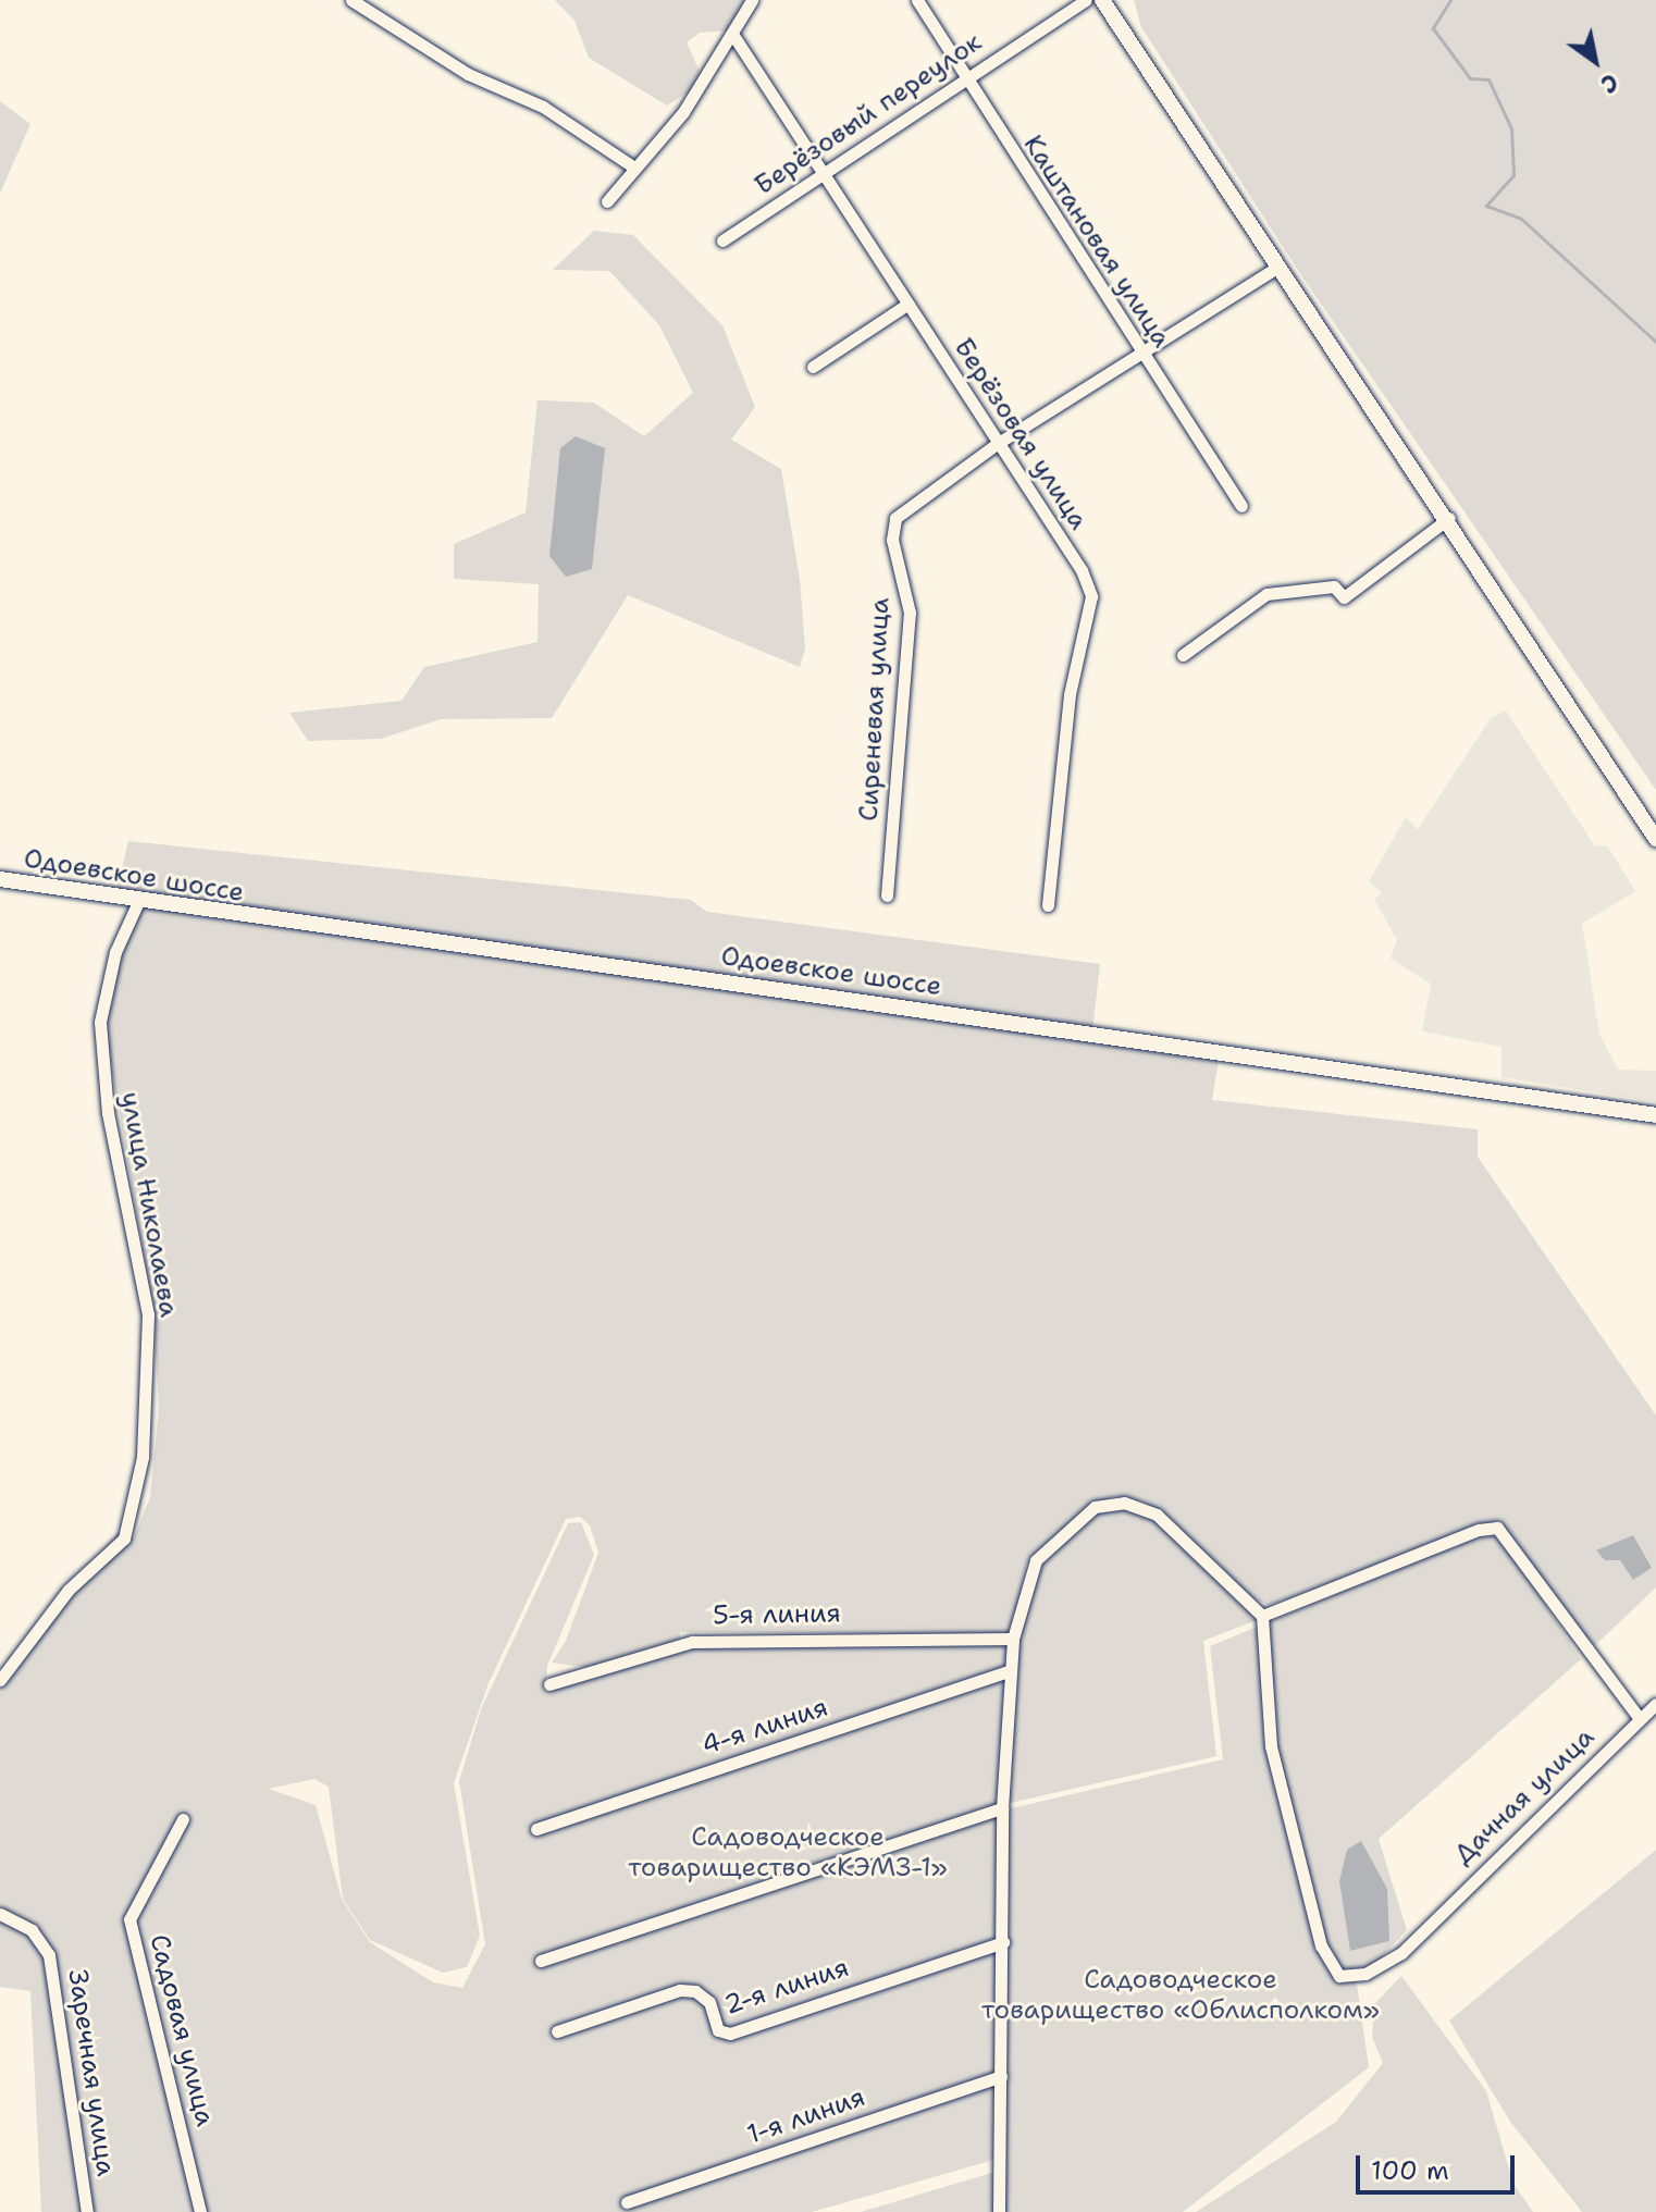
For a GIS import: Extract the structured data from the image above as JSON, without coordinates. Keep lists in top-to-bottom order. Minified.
{"streets":{"main road":["Одоевское шоссе"],"street":["Берёзовый переулок","Каштановая улица","Берёзовая улица","Сиреневая улица","улица Николаева","5-я линия","4-я линия","Дачная улица","2-я линия","Садовая улица","Заречная улица","1-я линия"]},"crossings":[["Берёзовый переулок","Каштановая улица"],["Берёзовый переулок","Берёзовая улица"],["Каштановая улица","Сиреневая улица"],["Берёзовая улица","Сиреневая улица"],["Одоевское шоссе","улица Николаева"]],"parks":["Садоводческое товарищество «КЭМЗ-1»","Садоводческое товарищество «Облисполком»"],"scale_bar":"100 m","north":"bottom right"}
